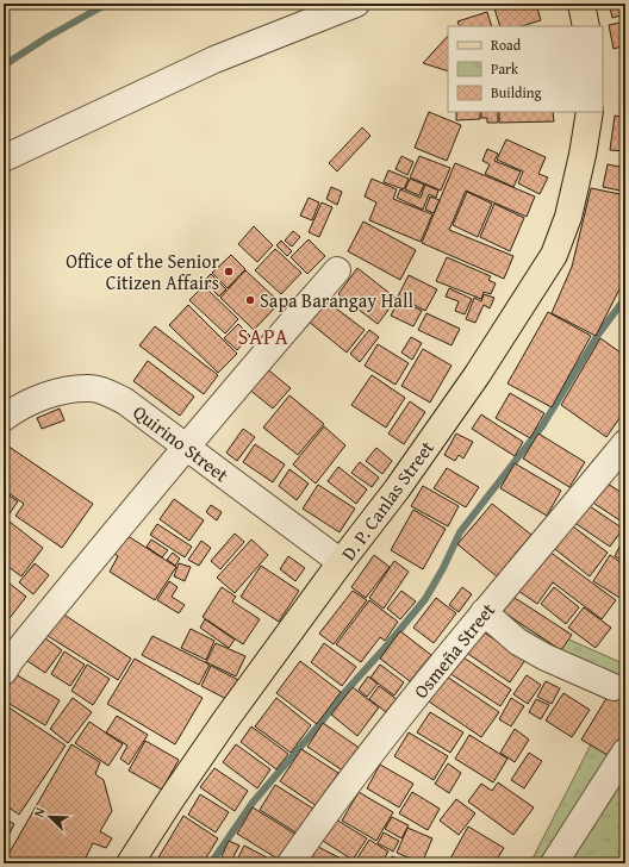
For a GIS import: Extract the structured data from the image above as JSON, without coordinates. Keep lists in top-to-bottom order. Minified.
{"streets":{"main road":["D. P. Canlas Street"],"street":["Quirino Street","Osmeña Street"]},"crossings":[["Quirino Street","D. P. Canlas Street"]],"districts":["SAPA"],"places":["Office of the Senior Citizen Affairs","Sapa Barangay Hall"],"legend":["Road","Park","Building"],"north":"top left"}
